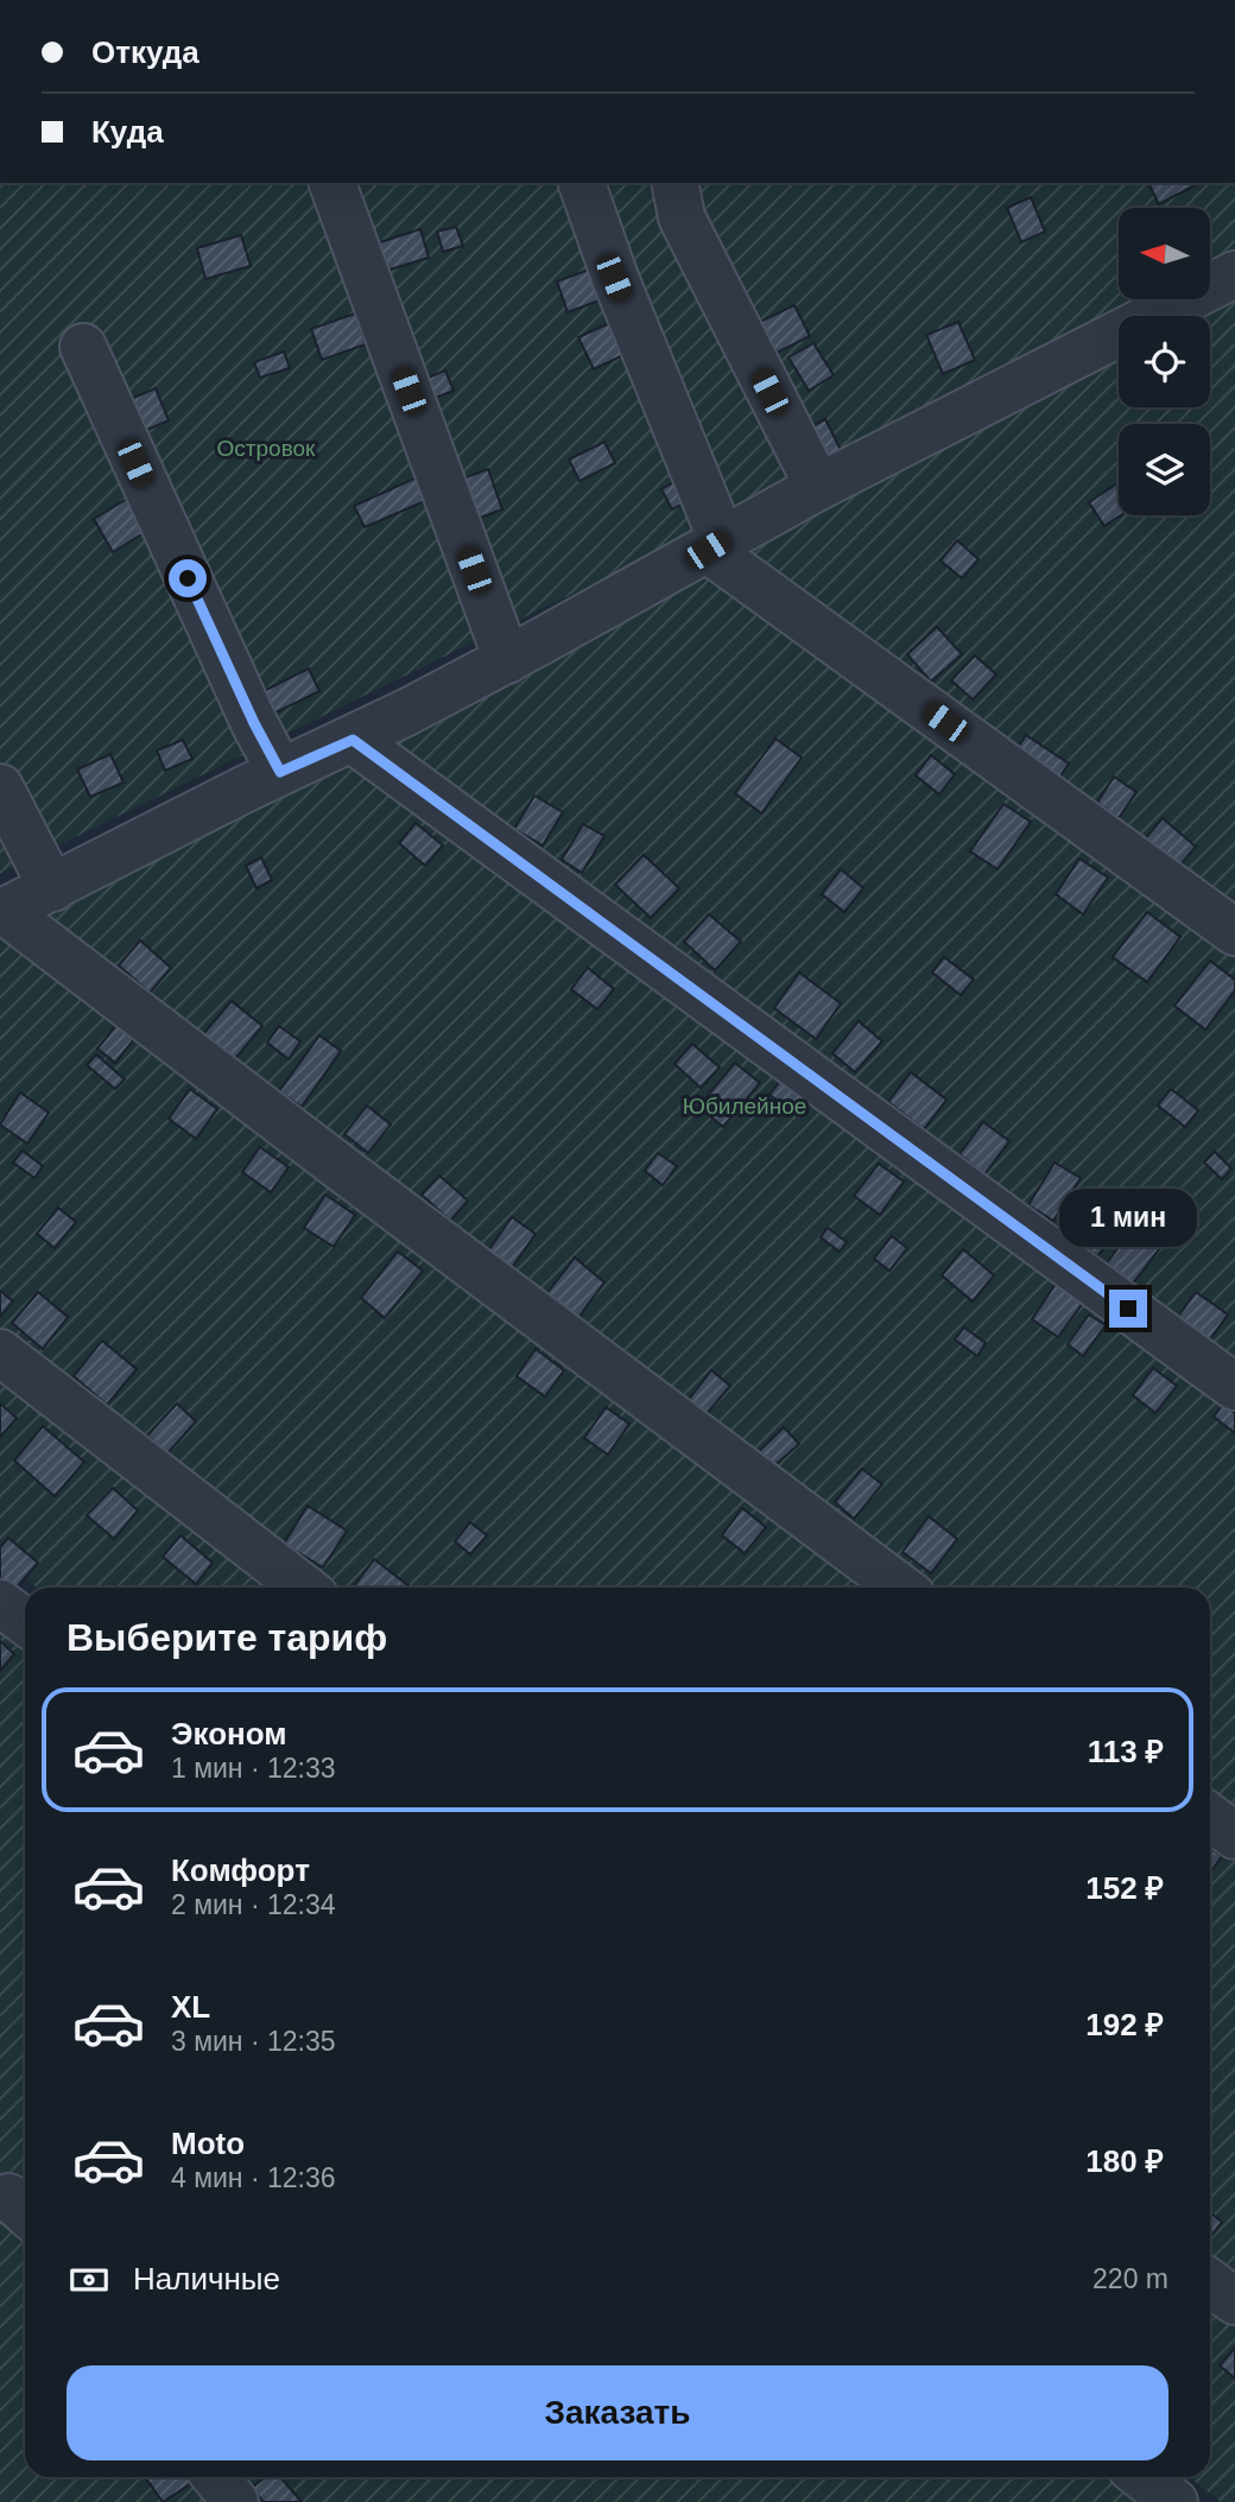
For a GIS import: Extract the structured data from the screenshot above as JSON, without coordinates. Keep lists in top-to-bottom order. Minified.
{"parks":["Островок","Юбилейное"],"north":"left","page":{"banner":["Откуда","Куда"],"bubble":"1 мин","heading":"Выберите тариф","list":[{"name":"Эконом","note":"1 мин · 12:33","value":"113 ₽"},{"name":"Комфорт","note":"2 мин · 12:34","value":"152 ₽"},{"name":"XL","note":"3 мин · 12:35","value":"192 ₽"},{"name":"Moto","note":"4 мин · 12:36","value":"180 ₽"}],"pay":["Наличные","220 m"],"buttons":"Заказать"}}
